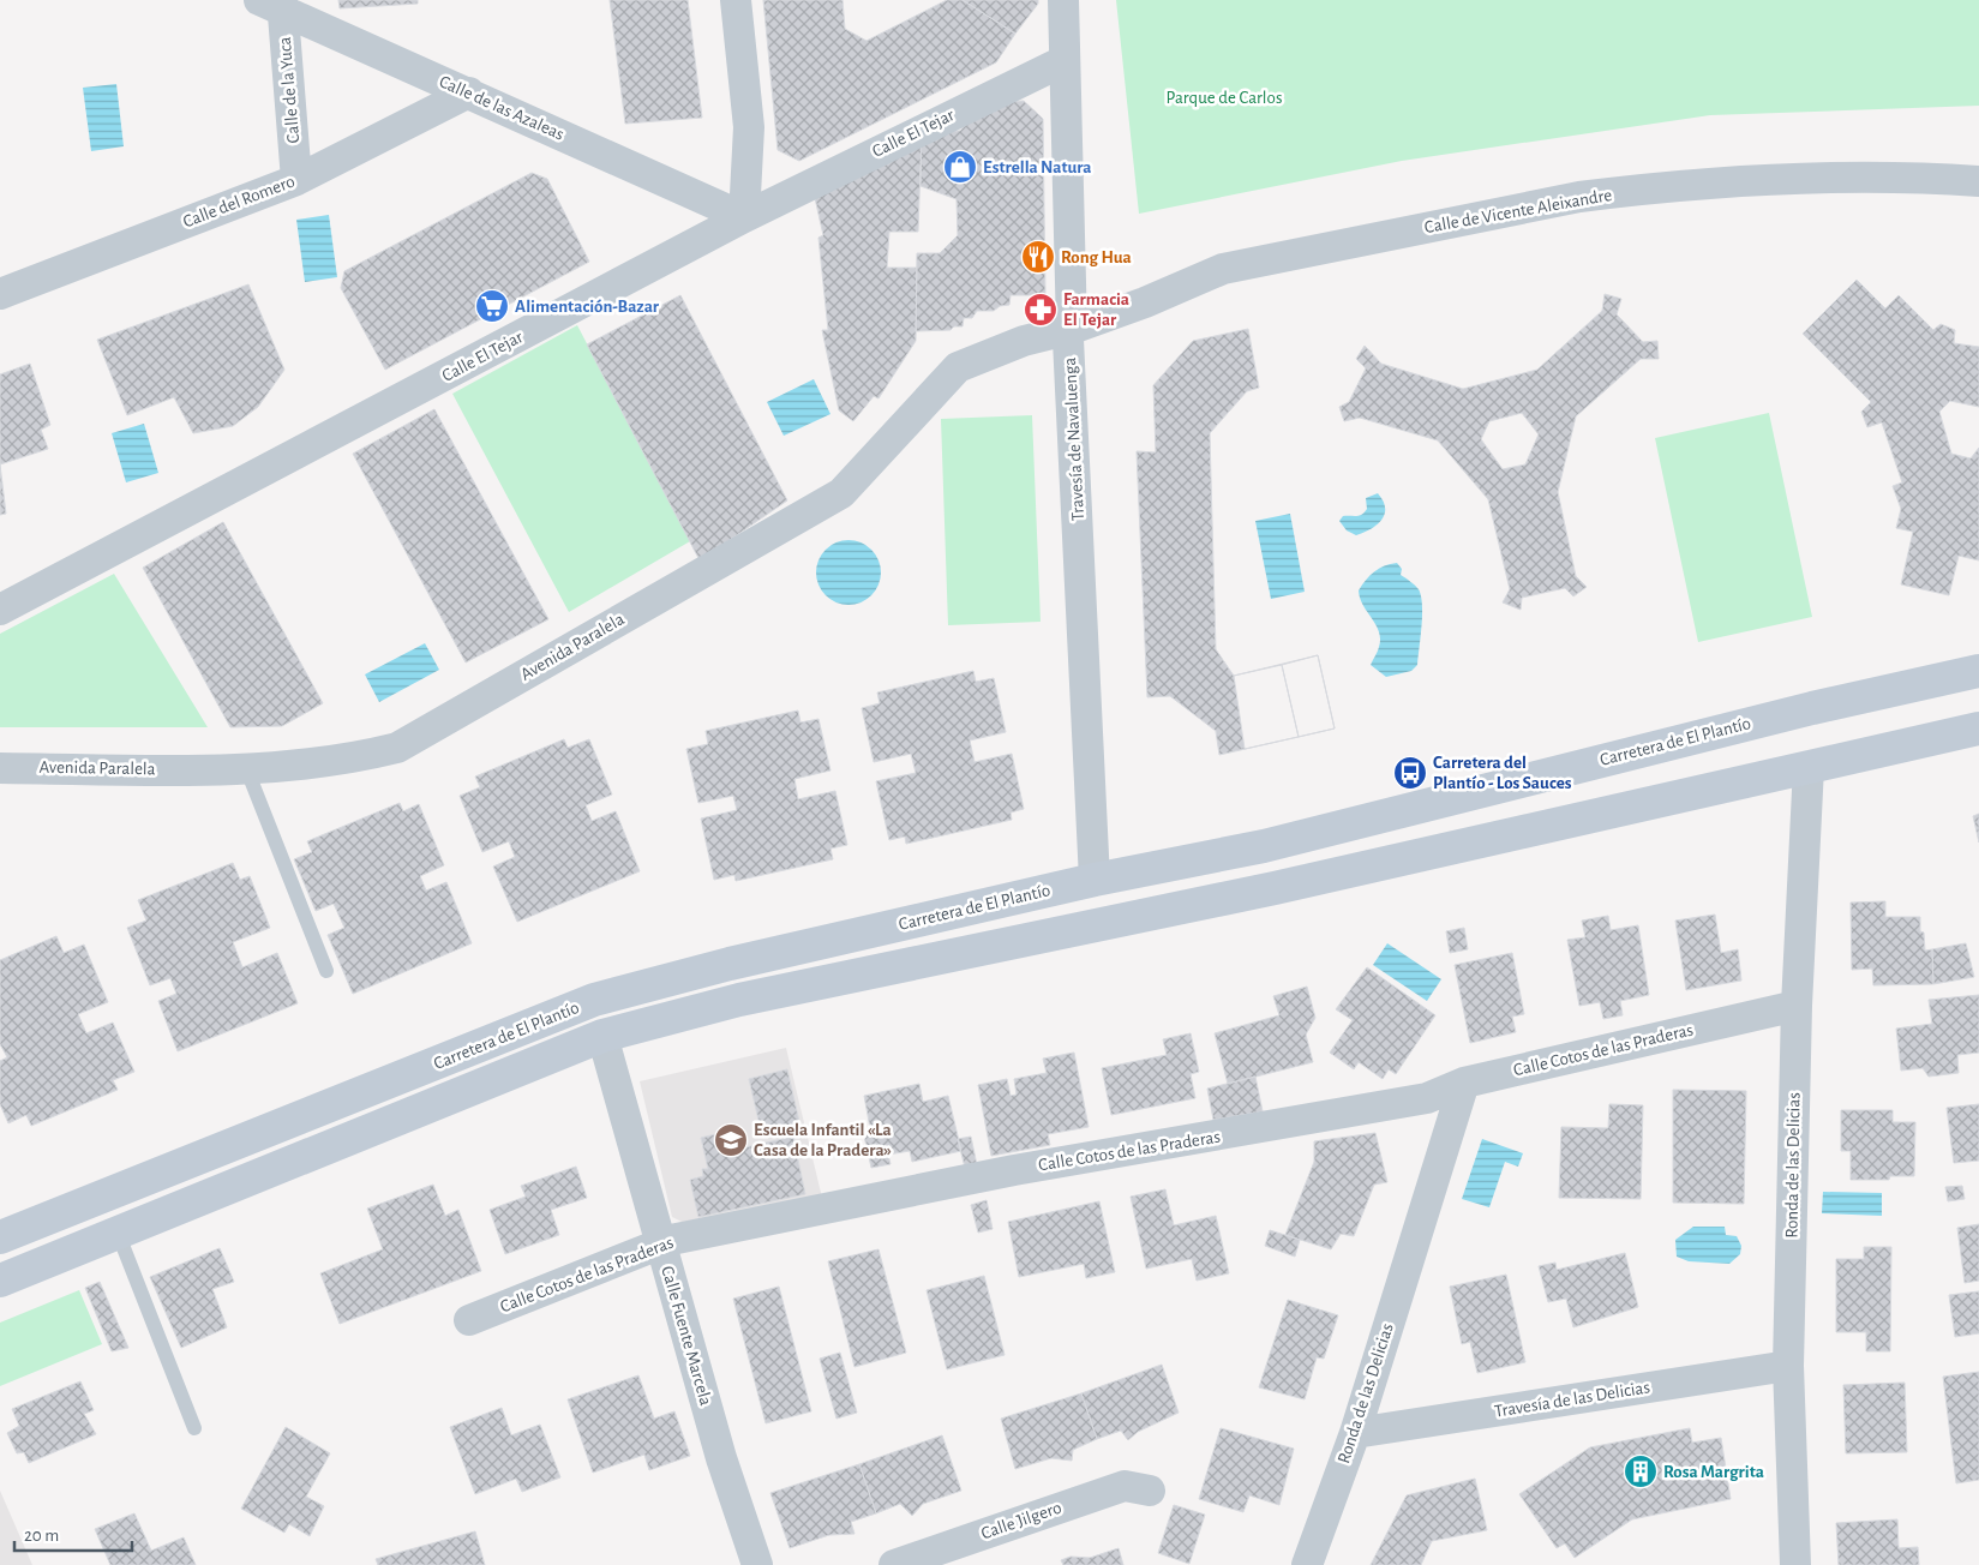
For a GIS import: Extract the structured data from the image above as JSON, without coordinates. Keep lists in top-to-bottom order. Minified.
{"streets":{"street":["Calle de la Yuca","Calle de las Azaleas","Calle El Tejar","Calle del Romero","Calle de Vicente Aleixandre","Travesía de Navaluenga","Avenida Paralela","Carretera de El Plantío","Calle Cotos de las Praderas","Ronda de las Delicias","Calle Fuente Marcela","Travesía de las Delicias","Calle Jilgero"]},"crossings":[["Calle de la Yuca","Calle de las Azaleas"],["Calle de la Yuca","Calle del Romero"],["Calle de las Azaleas","Calle El Tejar"],["Calle de las Azaleas","Calle del Romero"],["Calle El Tejar","Travesía de Navaluenga"],["Calle de Vicente Aleixandre","Travesía de Navaluenga"],["Calle de Vicente Aleixandre","Avenida Paralela"],["Travesía de Navaluenga","Avenida Paralela"],["Travesía de Navaluenga","Carretera de El Plantío"],["Carretera de El Plantío","Ronda de las Delicias"],["Carretera de El Plantío","Calle Fuente Marcela"],["Calle Cotos de las Praderas","Ronda de las Delicias"],["Calle Cotos de las Praderas","Calle Fuente Marcela"],["Ronda de las Delicias","Travesía de las Delicias"]],"parks":["Parque de Carlos"],"places":{"shop":["Estrella Natura"],"restaurant":["Rong Hua"],"supermarket":["Alimentación-Bazar"],"pharmacy":["Farmacia El Tejar"],"bus stop":["Carretera del Plantío - Los Sauces"],"school or university":["Escuela Infantil «La Casa de la Pradera»"],"building":["Rosa Margrita"]},"scale_bar":"20 m"}
